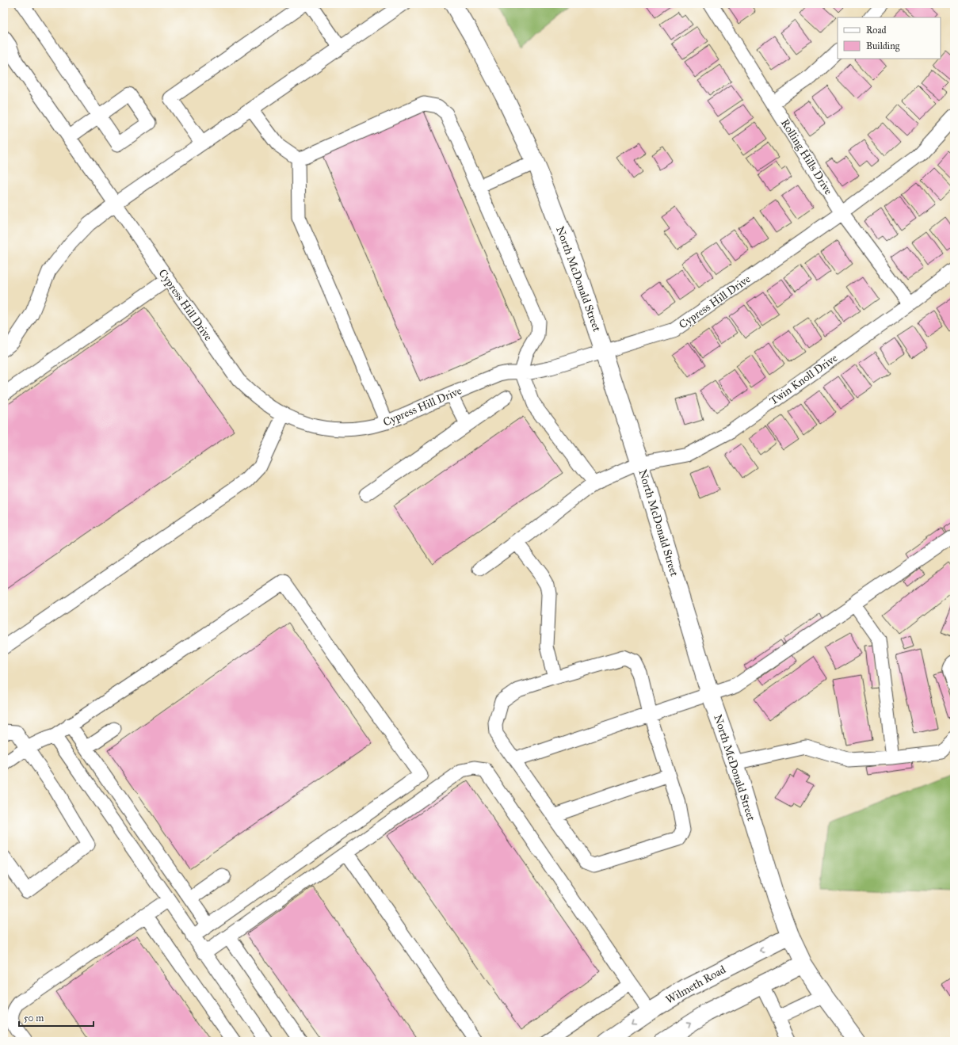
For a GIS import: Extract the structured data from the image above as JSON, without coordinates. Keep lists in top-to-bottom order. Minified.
{"streets":{"main road":["North McDonald Street","Wilmeth Road"],"street":["Rolling Hills Drive","Cypress Hill Drive","Twin Knoll Drive"]},"crossings":[["Rolling Hills Drive","Cypress Hill Drive"],["Rolling Hills Drive","Twin Knoll Drive"],["North McDonald Street","Cypress Hill Drive"],["North McDonald Street","Twin Knoll Drive"],["North McDonald Street","Wilmeth Road"]],"legend":["Road","Building"],"scale_bar":"50 m"}
